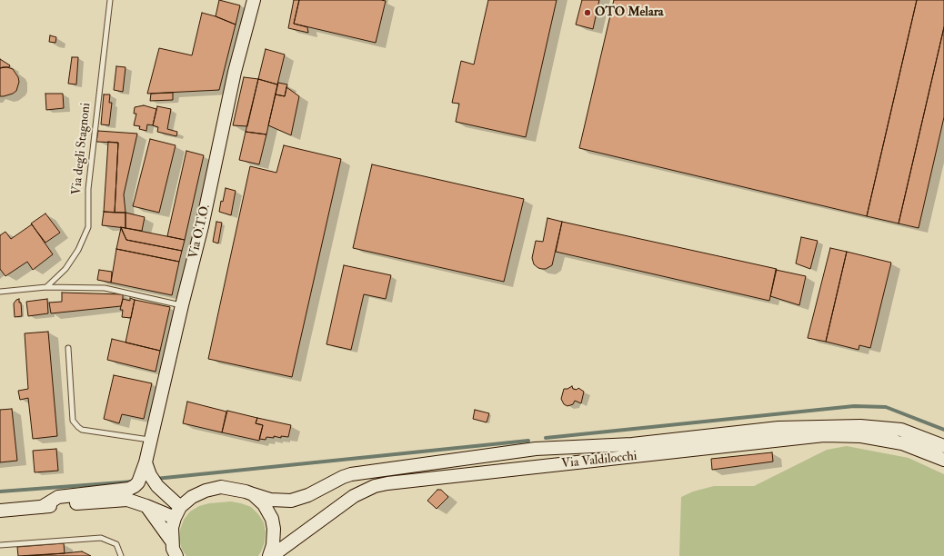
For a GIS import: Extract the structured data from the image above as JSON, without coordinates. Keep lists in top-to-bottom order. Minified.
{"streets":{"street":["Via O.T.O.","Via Valdilocchi"],"lane":["Via degli Stagnoni"]},"places":["OTO Melara"]}
